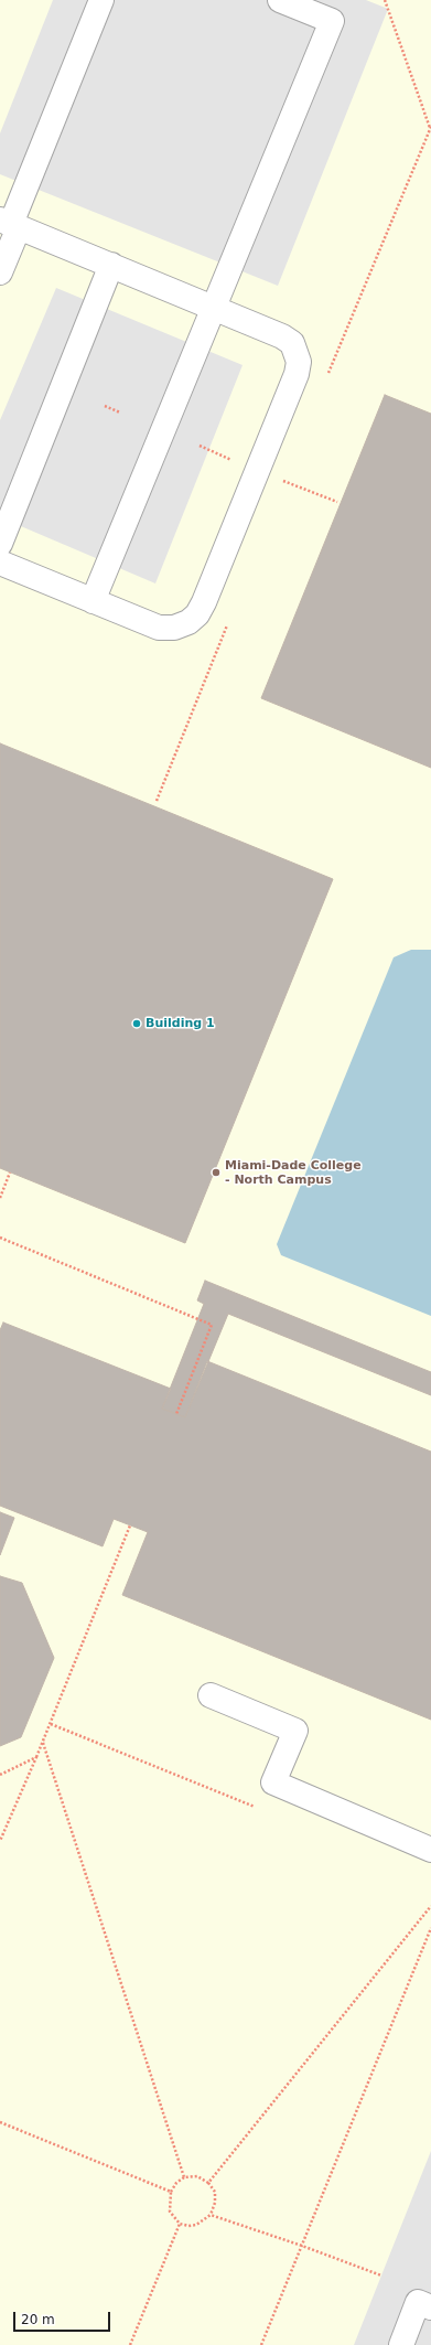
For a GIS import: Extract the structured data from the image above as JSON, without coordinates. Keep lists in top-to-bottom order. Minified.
{"places":["Building 1","Miami-Dade College - North Campus"],"scale_bar":"20 m"}
